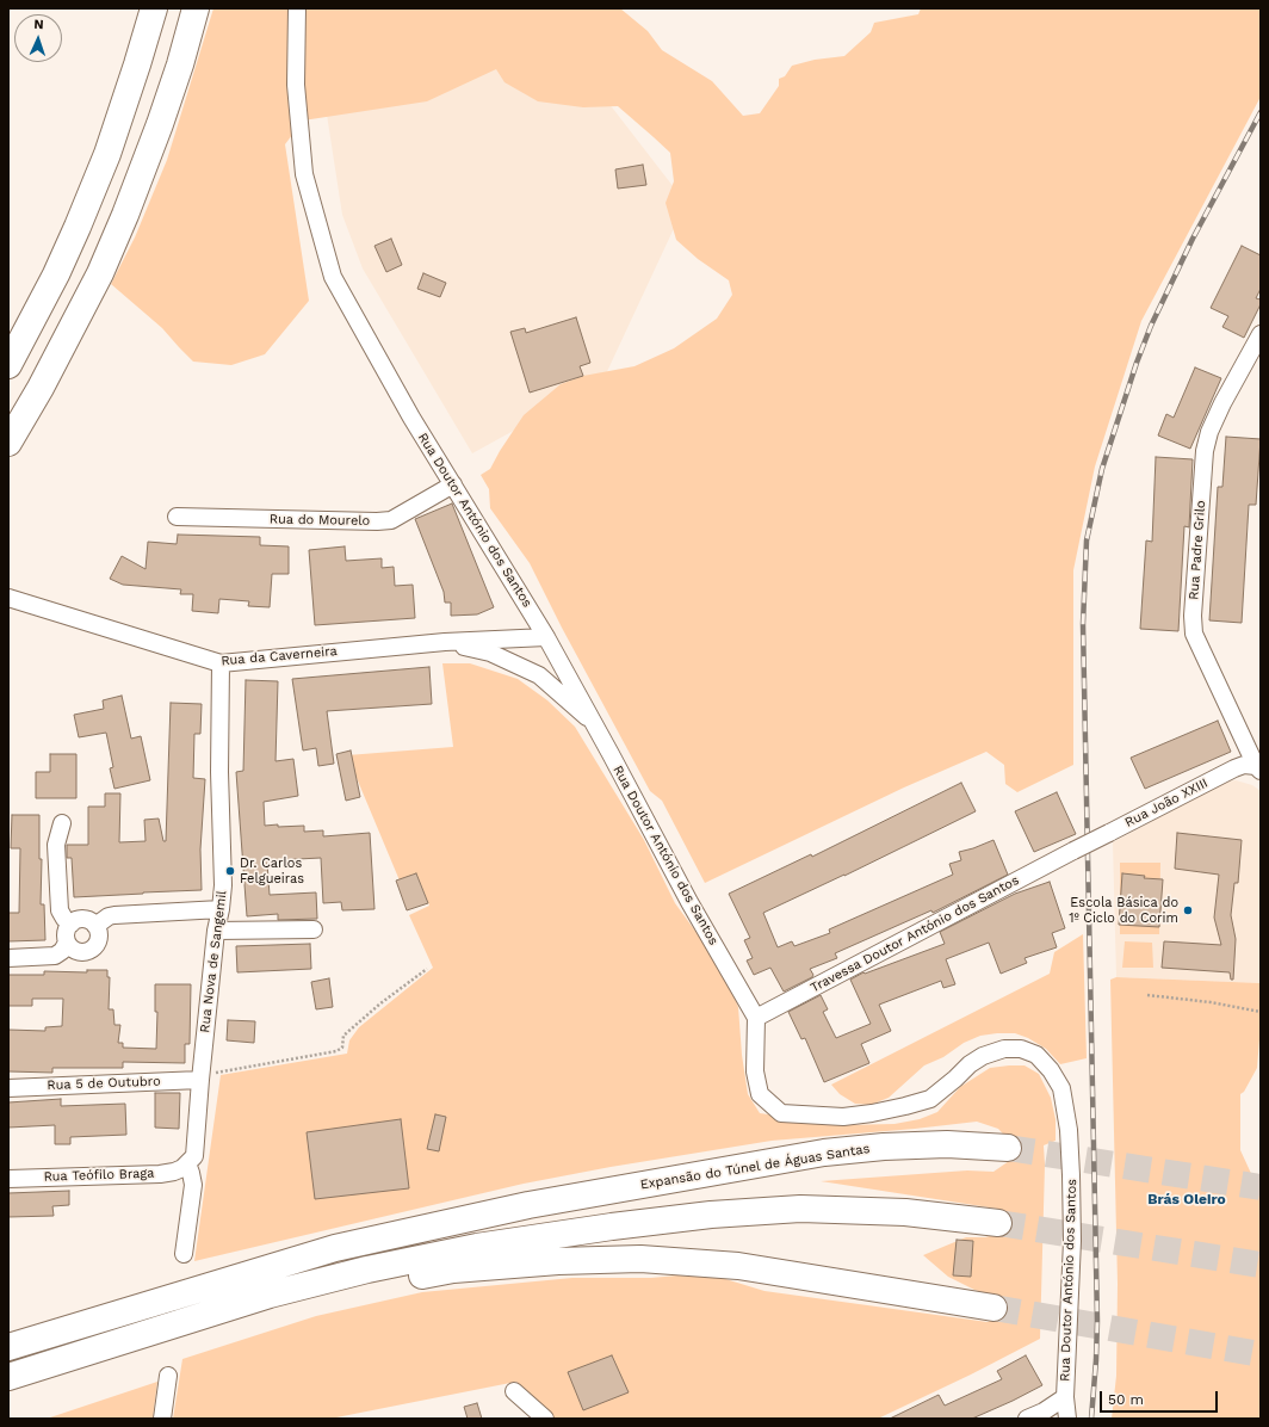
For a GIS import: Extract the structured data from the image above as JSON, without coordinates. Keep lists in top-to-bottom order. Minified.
{"streets":{"highway":["Expansão do Túnel de Águas Santas"],"street":["Rua do Mourelo","Rua Doutor António dos Santos","Rua Padre Grilo","Rua da Caverneira","Rua João XXIII","Travessa Doutor António dos Santos","Rua Nova de Sangemil","Rua 5 de Outubro","Rua Teófilo Braga"]},"crossings":[["Rua do Mourelo","Rua Doutor António dos Santos"],["Rua Doutor António dos Santos","Rua da Caverneira"],["Rua Doutor António dos Santos","Travessa Doutor António dos Santos"],["Rua Padre Grilo","Rua João XXIII"],["Rua da Caverneira","Rua Nova de Sangemil"],["Rua João XXIII","Travessa Doutor António dos Santos"],["Rua Nova de Sangemil","Rua 5 de Outubro"],["Rua Nova de Sangemil","Rua Teófilo Braga"]],"districts":["Brás Oleiro"],"places":["Dr. Carlos Felgueiras","Escola Básica do 1º Ciclo do Corim"],"scale_bar":"50 m","north":"top"}
